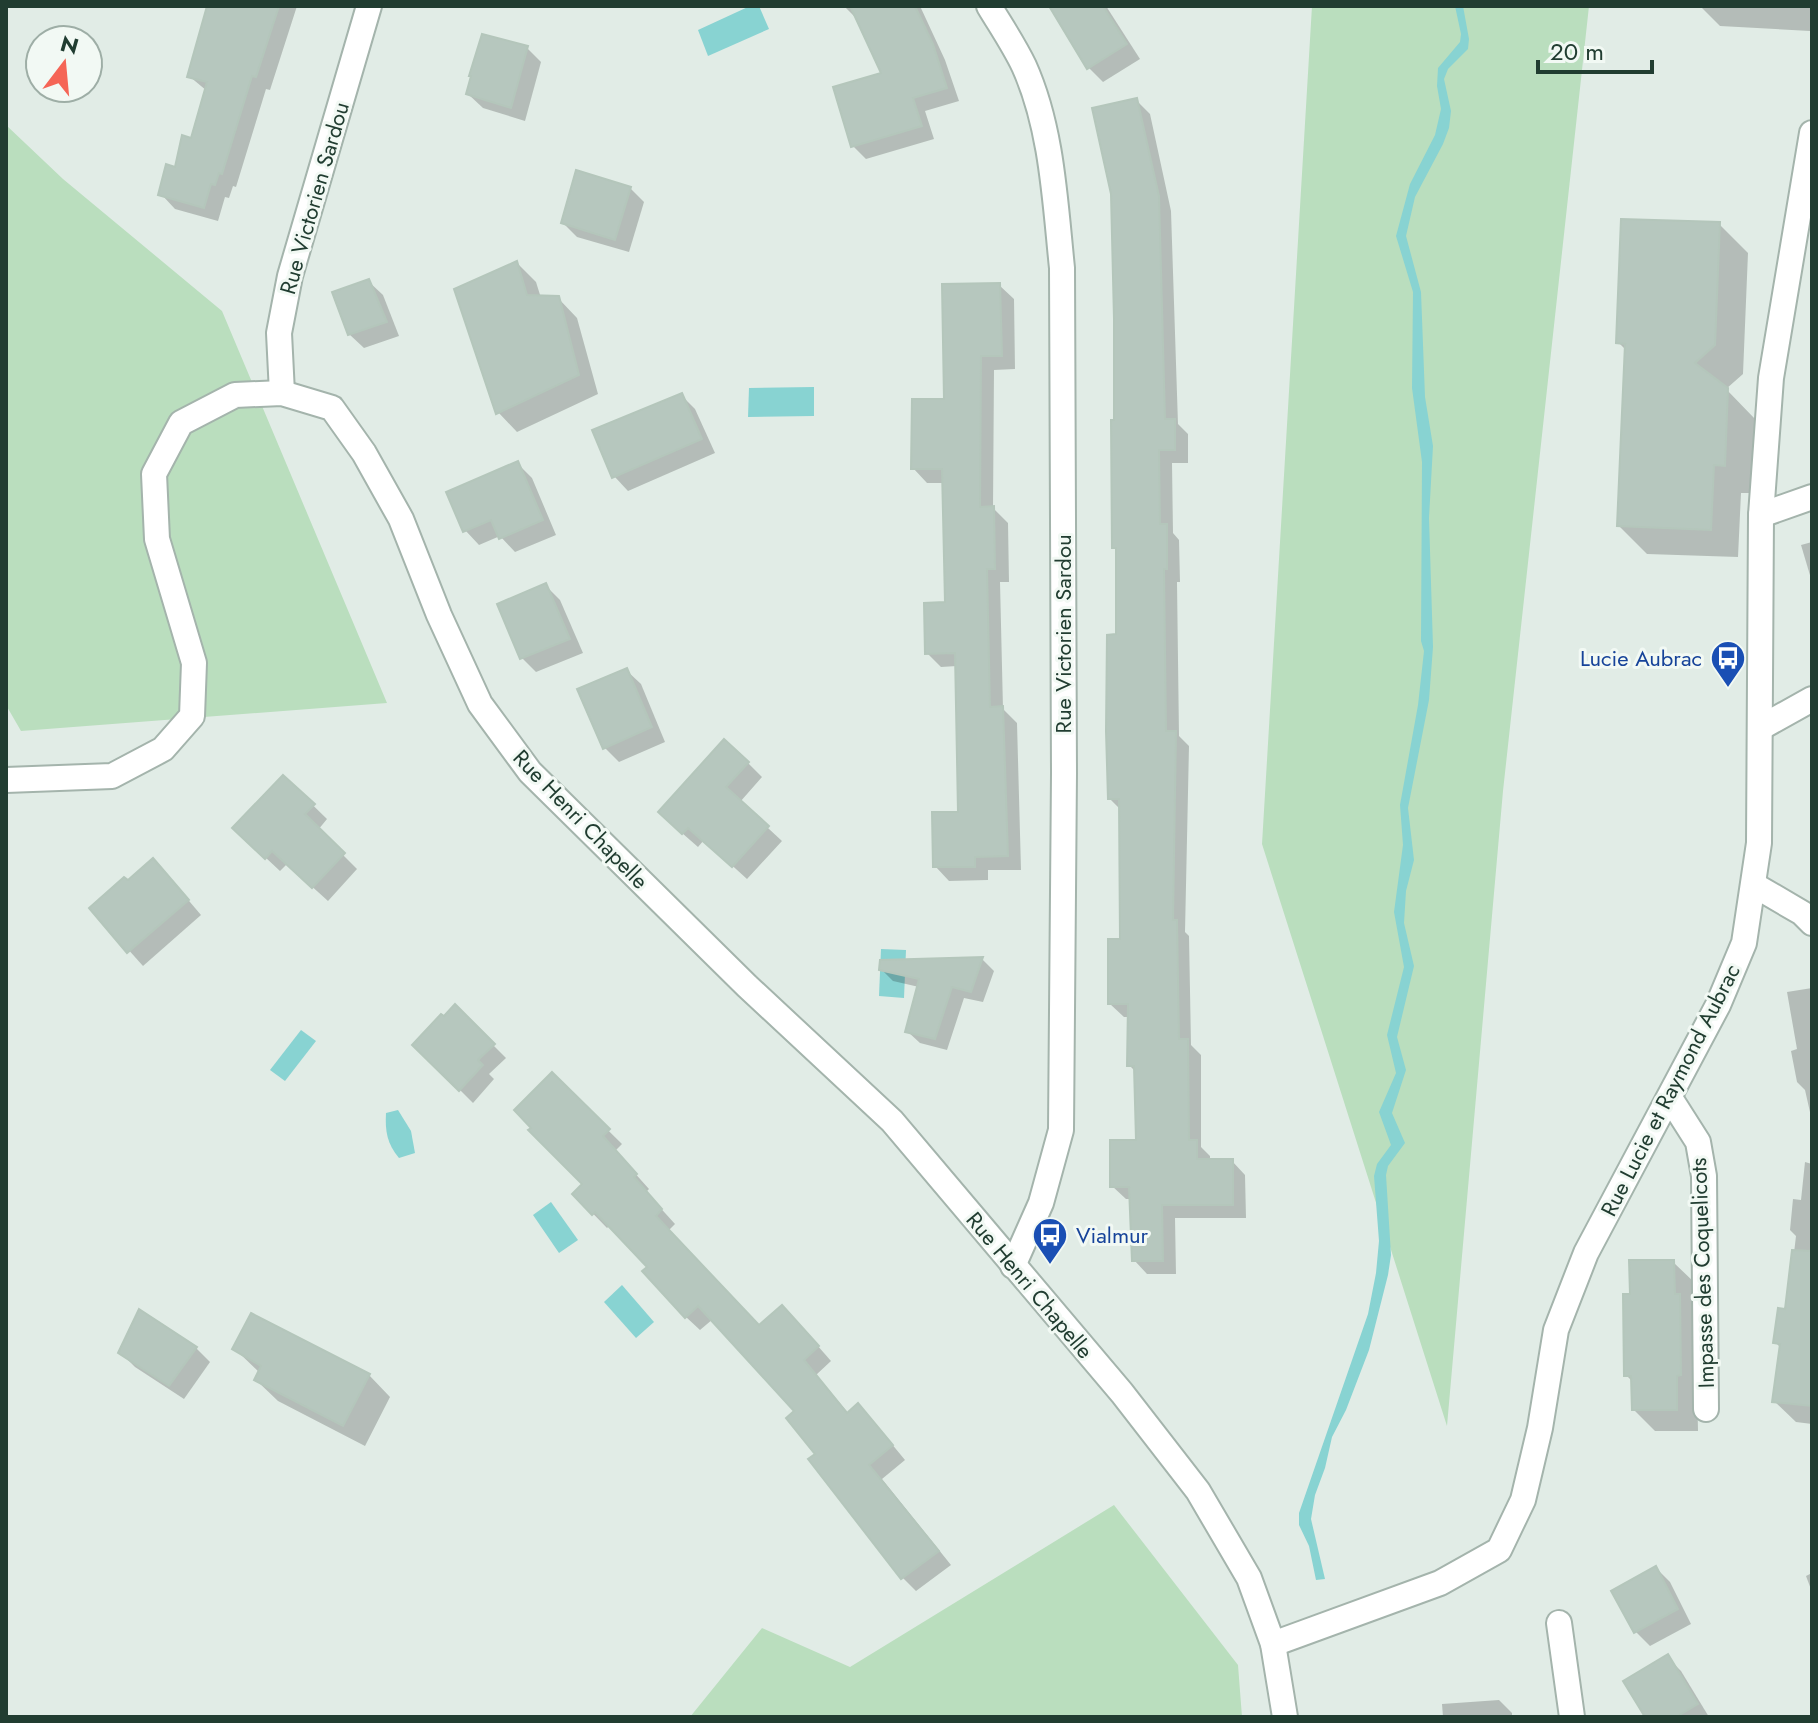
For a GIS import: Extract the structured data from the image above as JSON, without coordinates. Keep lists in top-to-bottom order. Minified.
{"streets":{"street":["Rue Victorien Sardou","Rue Henri Chapelle","Rue Lucie et Raymond Aubrac","Impasse des Coquelicots"]},"crossings":[["Rue Victorien Sardou","Rue Henri Chapelle"],["Rue Henri Chapelle","Rue Lucie et Raymond Aubrac"],["Rue Lucie et Raymond Aubrac","Impasse des Coquelicots"]],"places":{"bus stop":["Lucie Aubrac","Vialmur"]},"scale_bar":"20 m","north":"top"}
